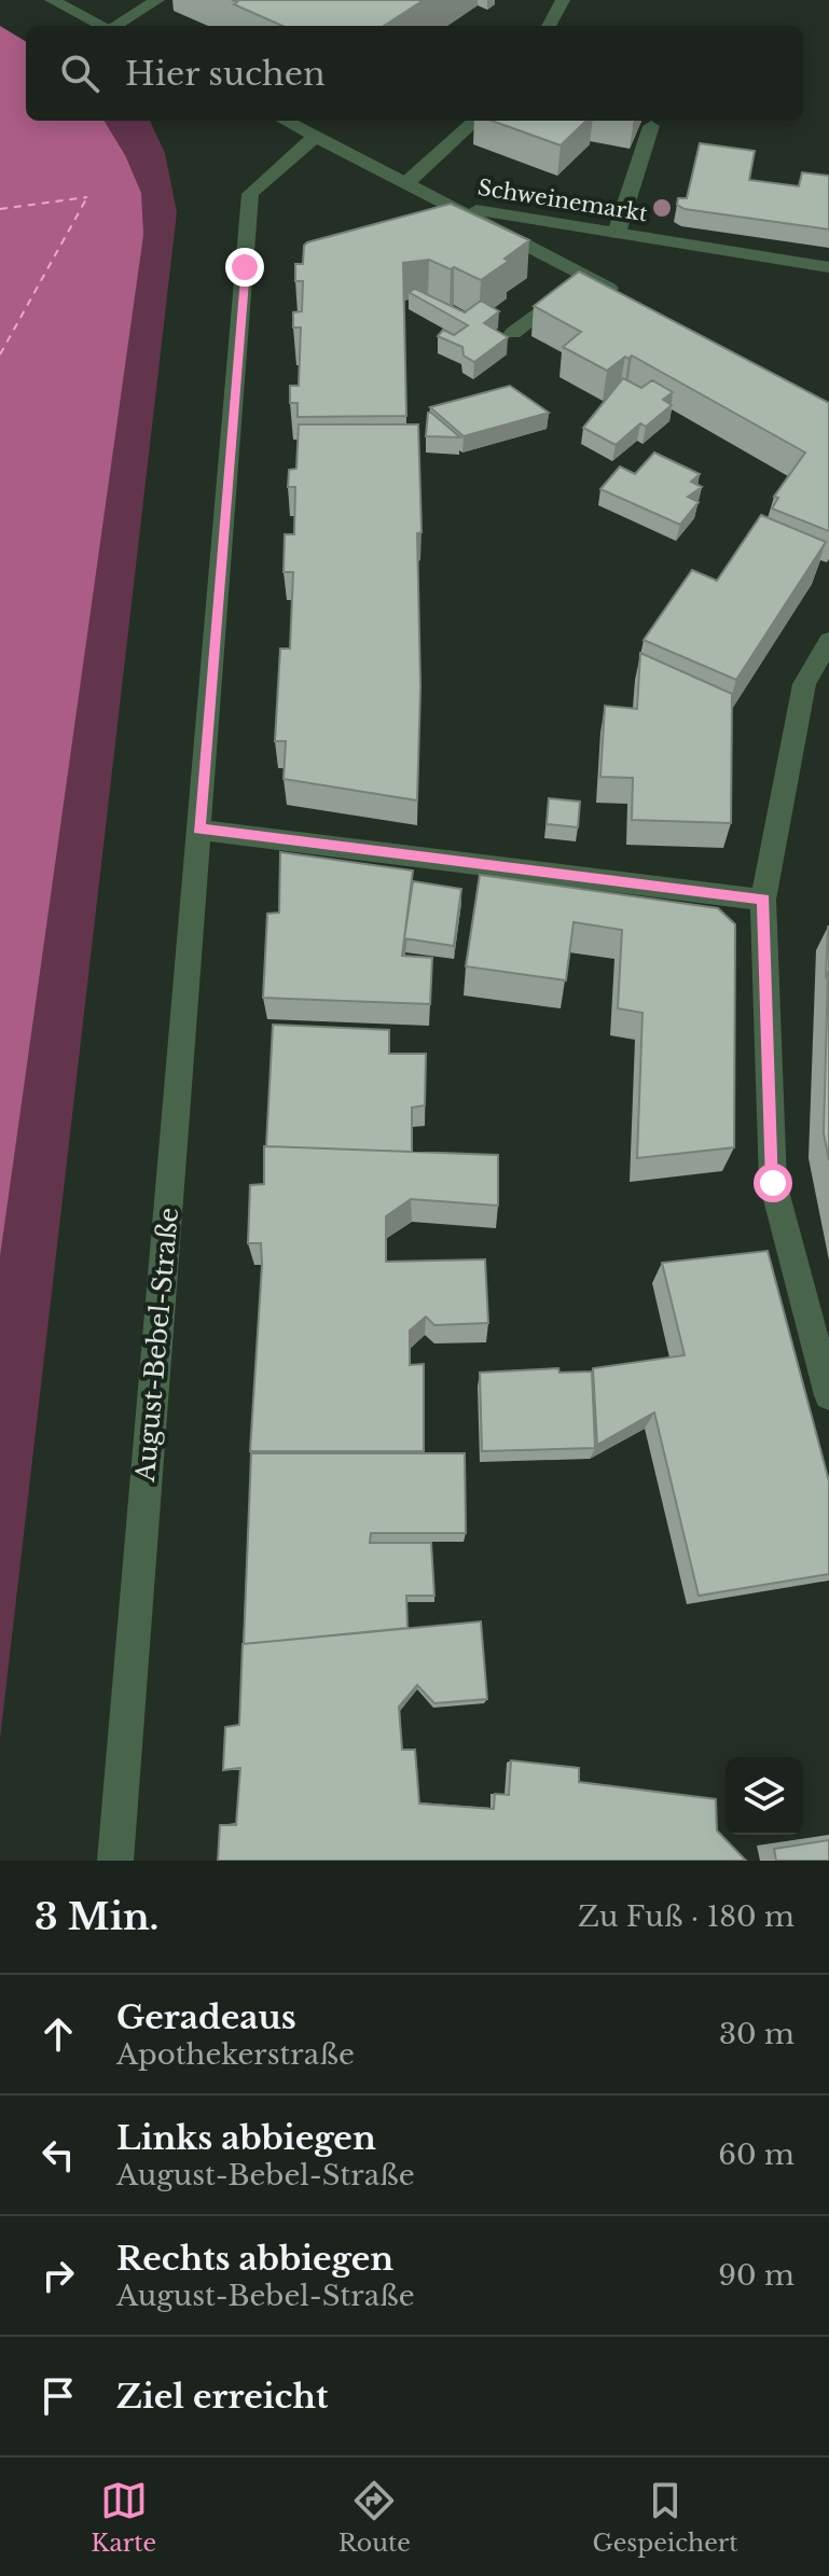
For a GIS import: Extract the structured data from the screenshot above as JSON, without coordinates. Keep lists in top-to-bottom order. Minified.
{"streets":{"street":["Schweinemarkt","August-Bebel-Straße"]},"page":{"search":"Hier suchen","heading":["3 Min.","Zu Fuß · 180 m"],"list":[["Geradeaus","Apothekerstraße","30 m"],["Links abbiegen","August-Bebel-Straße","60 m"],["Rechts abbiegen","August-Bebel-Straße","90 m"],"Ziel erreicht"],"nav":["Karte","Route","Gespeichert"]}}
